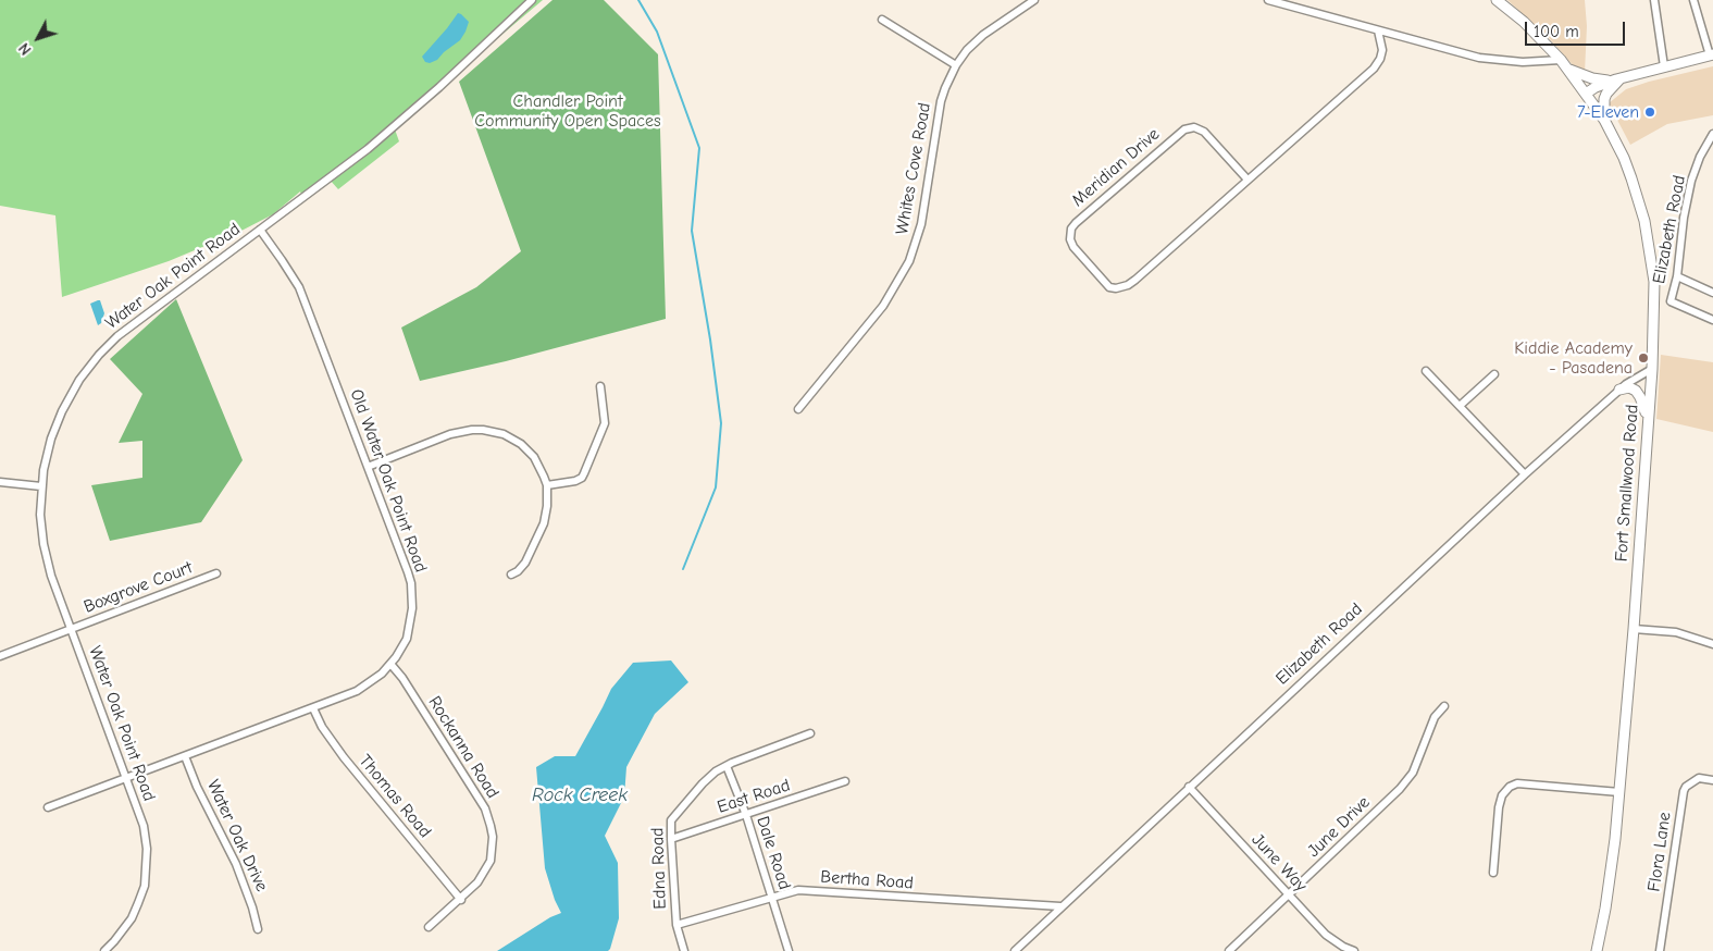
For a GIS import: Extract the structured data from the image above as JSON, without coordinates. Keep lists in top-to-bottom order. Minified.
{"streets":{"main road":["Fort Smallwood Road"],"street":["Meridian Drive","Whites Cove Road","Elizabeth Road","Water Oak Point Road","Old Water Oak Point Road","Boxgrove Court","Rockanna Road","Thomas Road","East Road","June Drive","Water Oak Drive","Flora Lane","Dale Road","June Way","Edna Road","Bertha Road"]},"crossings":[["Elizabeth Road","Fort Smallwood Road"],["Elizabeth Road","June Way"],["Elizabeth Road","Bertha Road"],["Water Oak Point Road","Old Water Oak Point Road"],["Water Oak Point Road","Boxgrove Court"],["Old Water Oak Point Road","Rockanna Road"],["Old Water Oak Point Road","Thomas Road"],["Old Water Oak Point Road","Water Oak Drive"],["Rockanna Road","Thomas Road"],["East Road","Dale Road"],["East Road","Edna Road"],["June Drive","June Way"],["Dale Road","Edna Road"],["Dale Road","Bertha Road"],["Edna Road","Bertha Road"]],"water":["Rock Creek"],"parks":["Chandler Point Community Open Spaces"],"places":["7-Eleven","Kiddie Academy - Pasadena"],"scale_bar":"100 m","north":"bottom left"}
